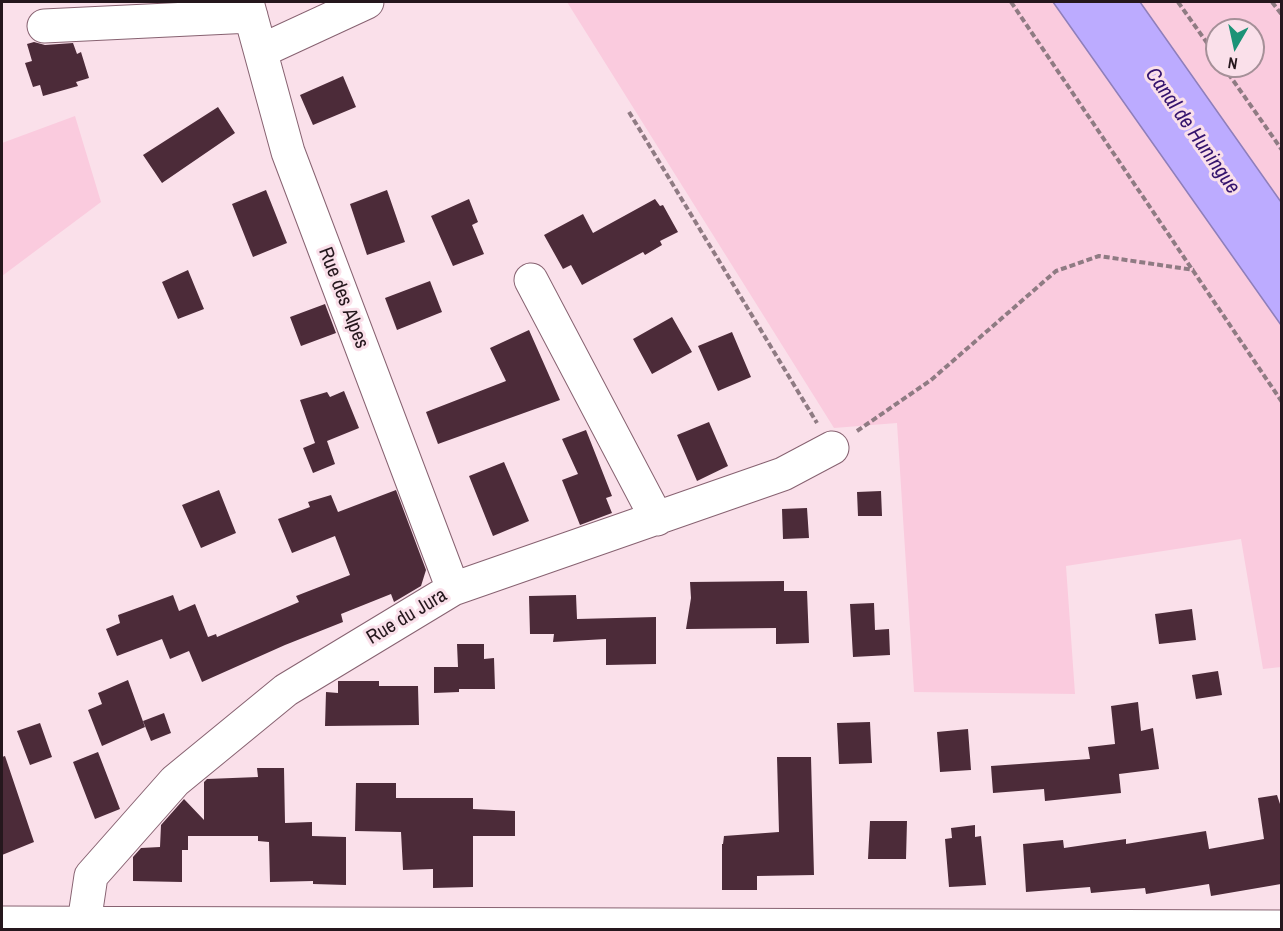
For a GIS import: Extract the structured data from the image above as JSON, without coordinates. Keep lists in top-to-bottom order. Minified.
{"streets":{"street":["Rue des Alpes","Rue du Jura"]},"crossings":[["Rue des Alpes","Rue du Jura"]],"water":["Canal de Huningue"],"north":"bottom"}
